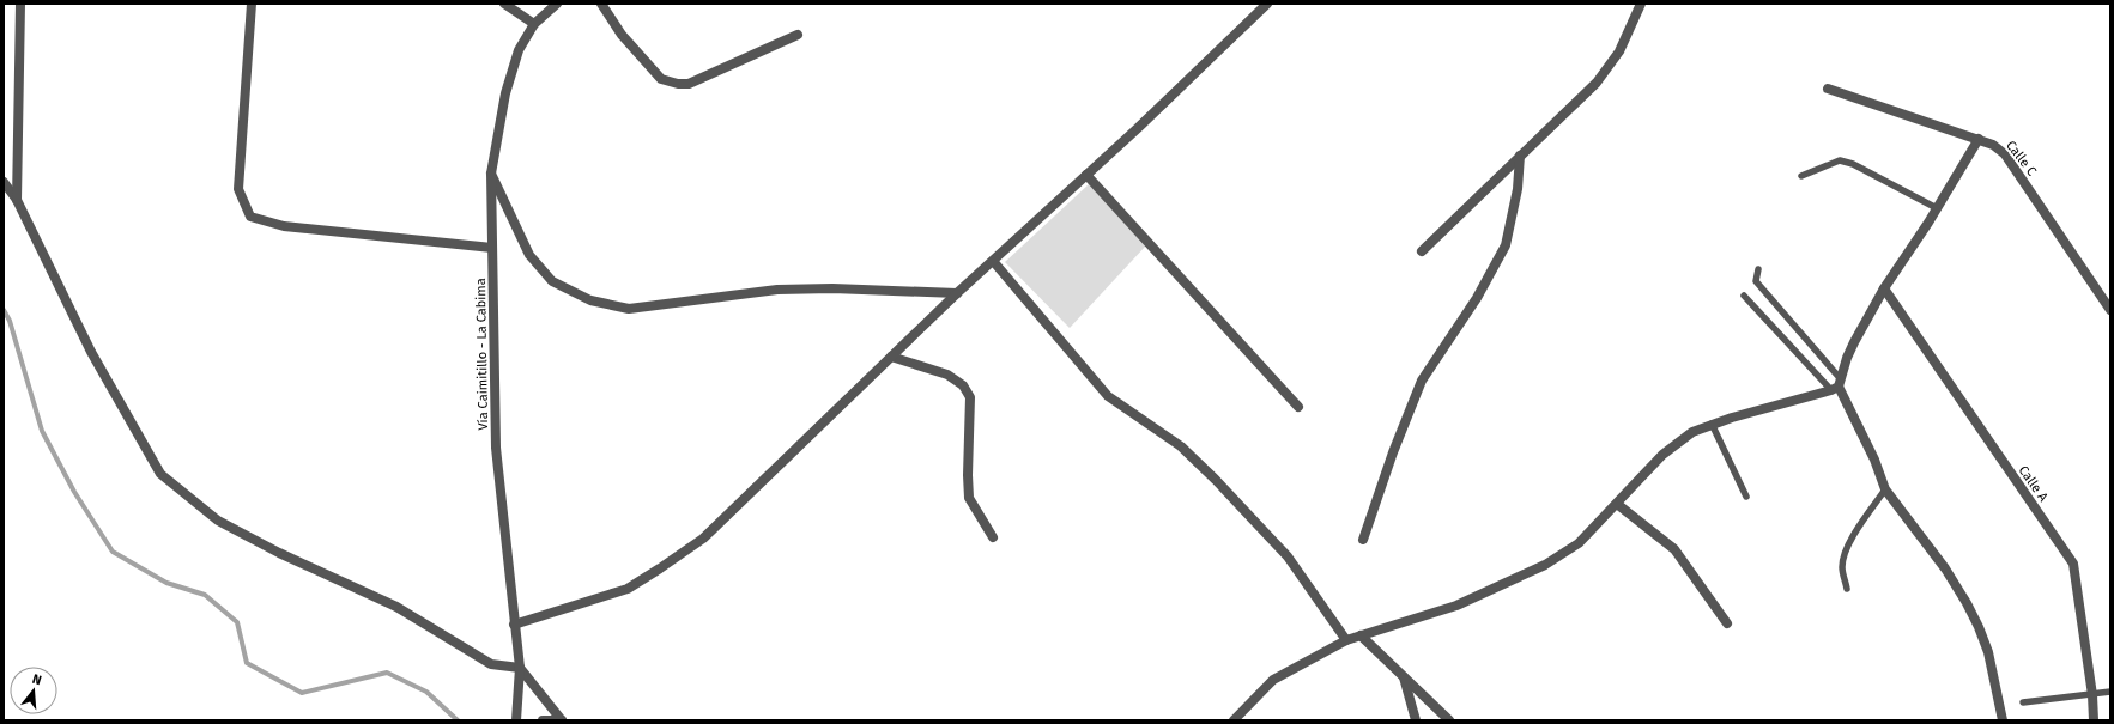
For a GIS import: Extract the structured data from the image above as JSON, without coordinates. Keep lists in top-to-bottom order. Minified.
{"streets":{"street":["Calle C","Vía Caimitillo - La Cabima","Calle A"]},"north":"top"}
